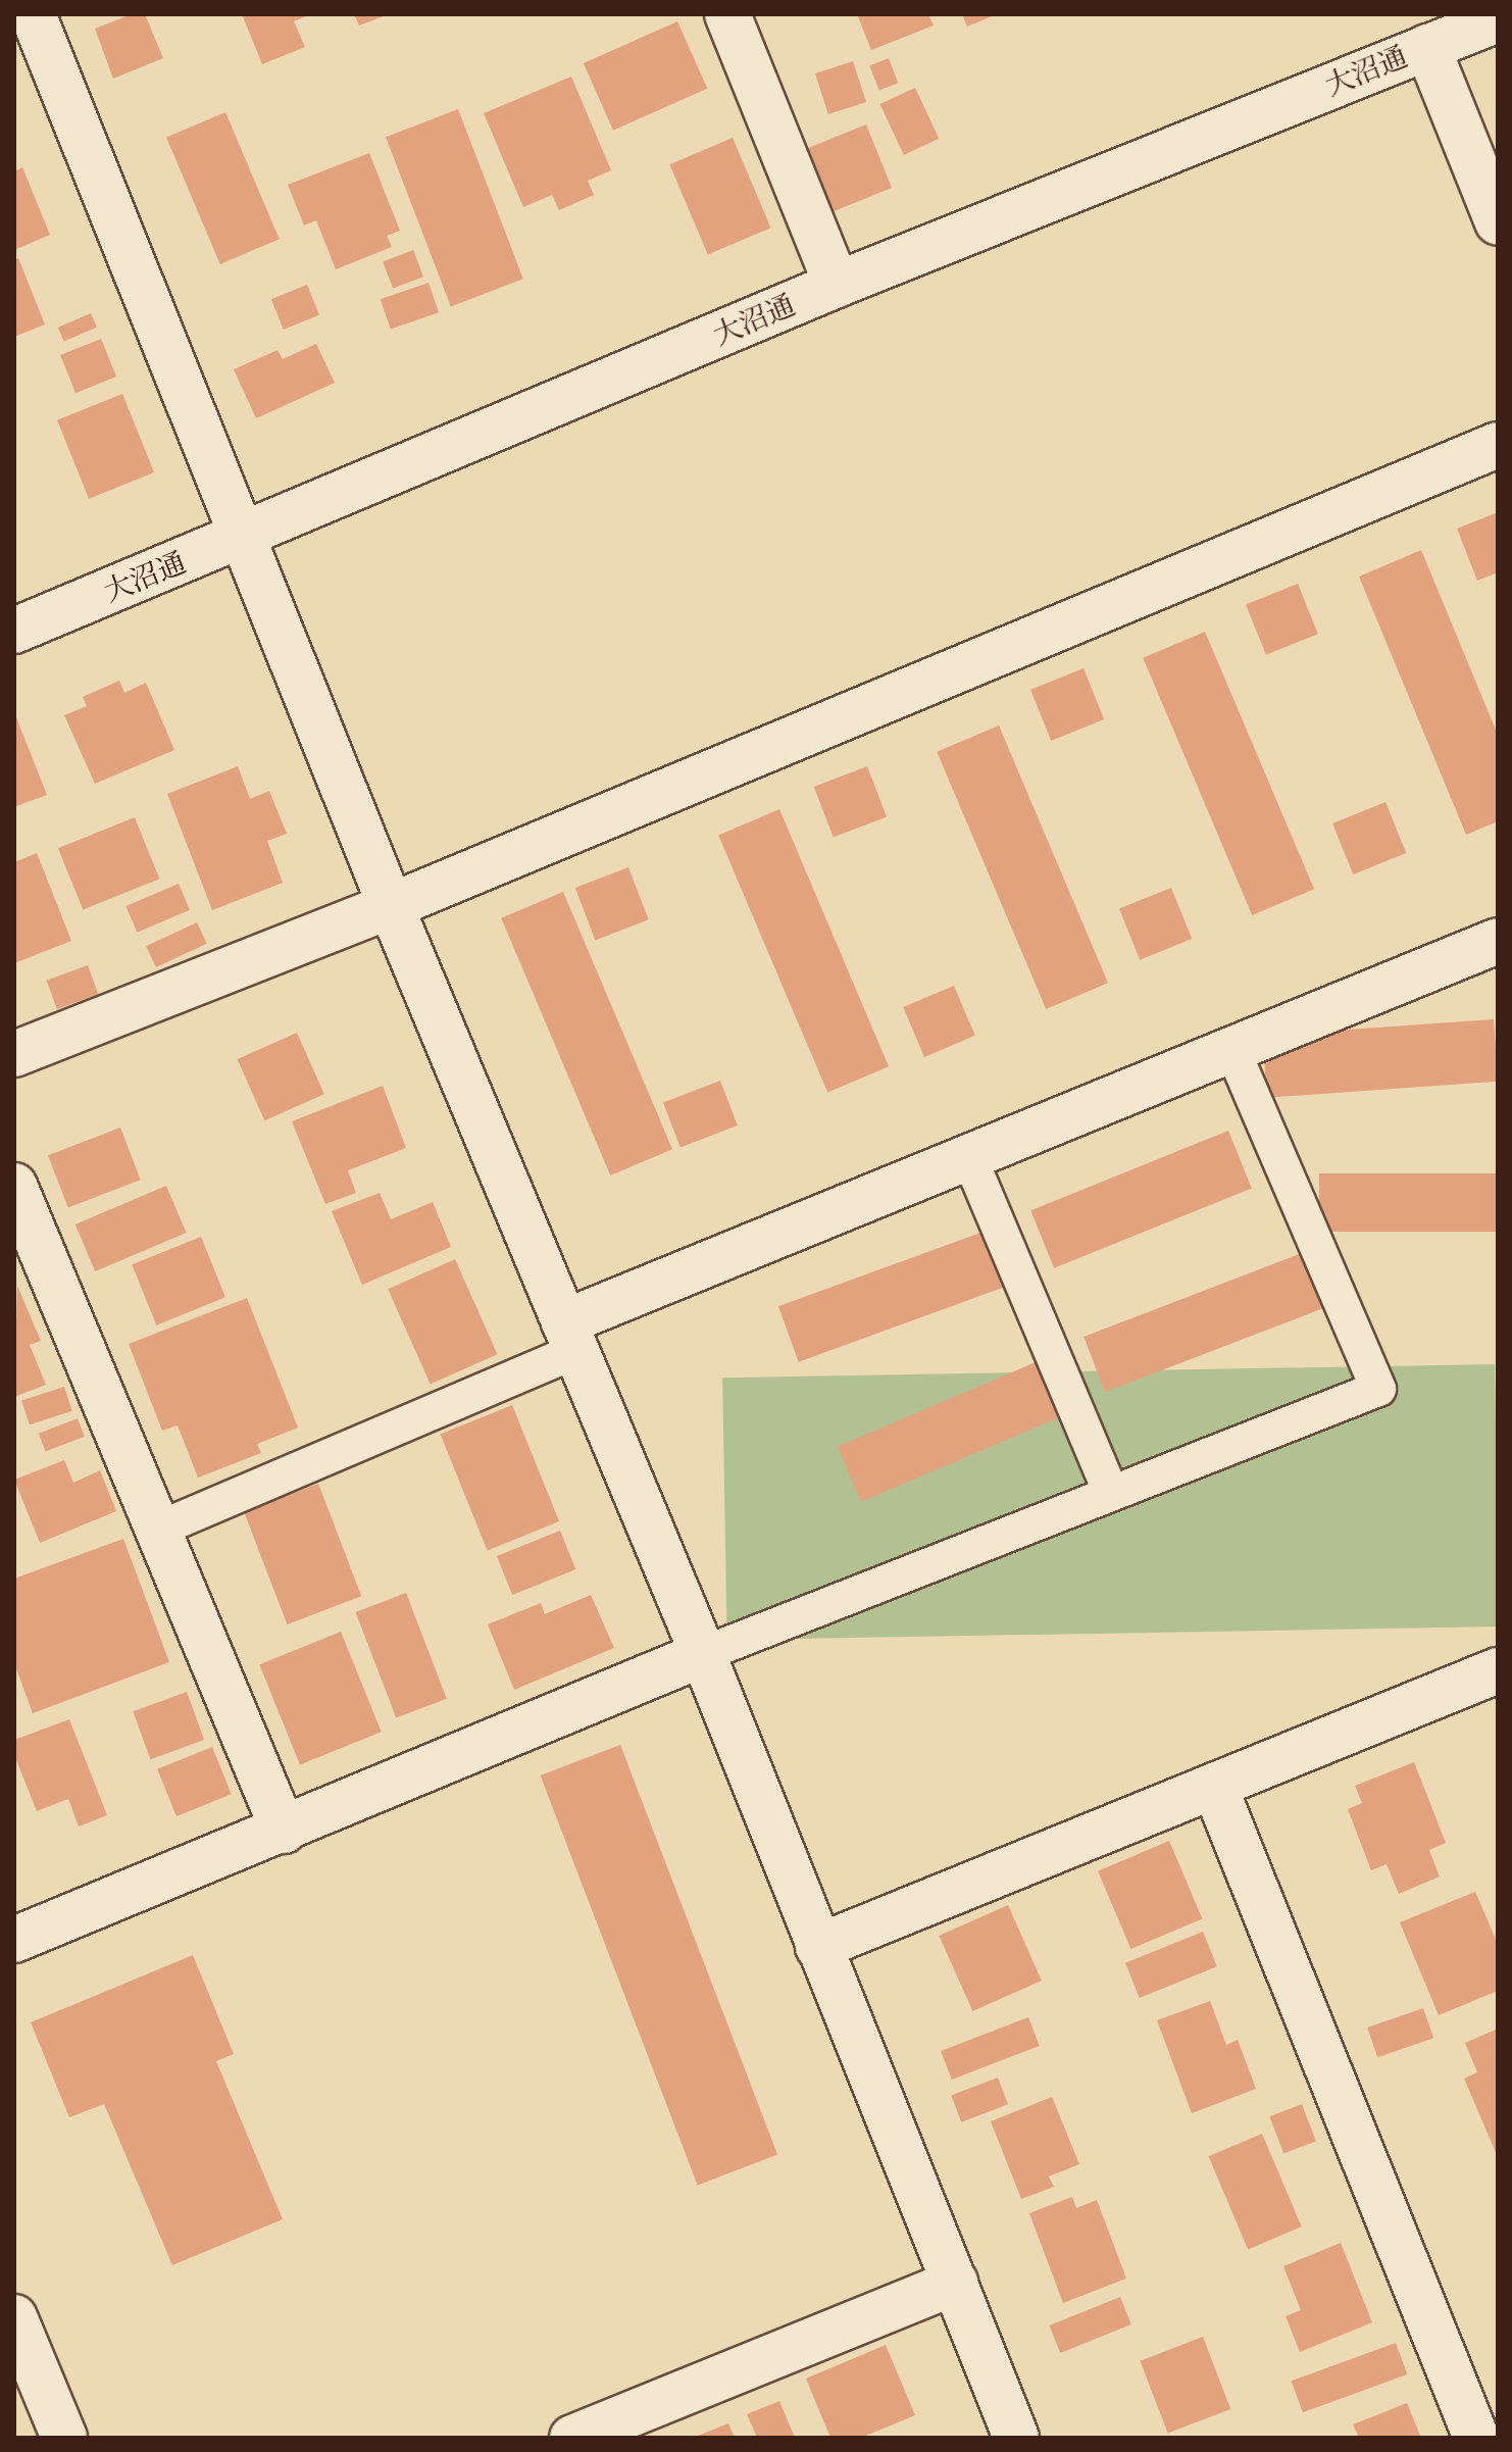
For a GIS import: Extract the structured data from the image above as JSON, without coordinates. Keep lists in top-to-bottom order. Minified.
{"streets":{"street":["大沼通"]}}
